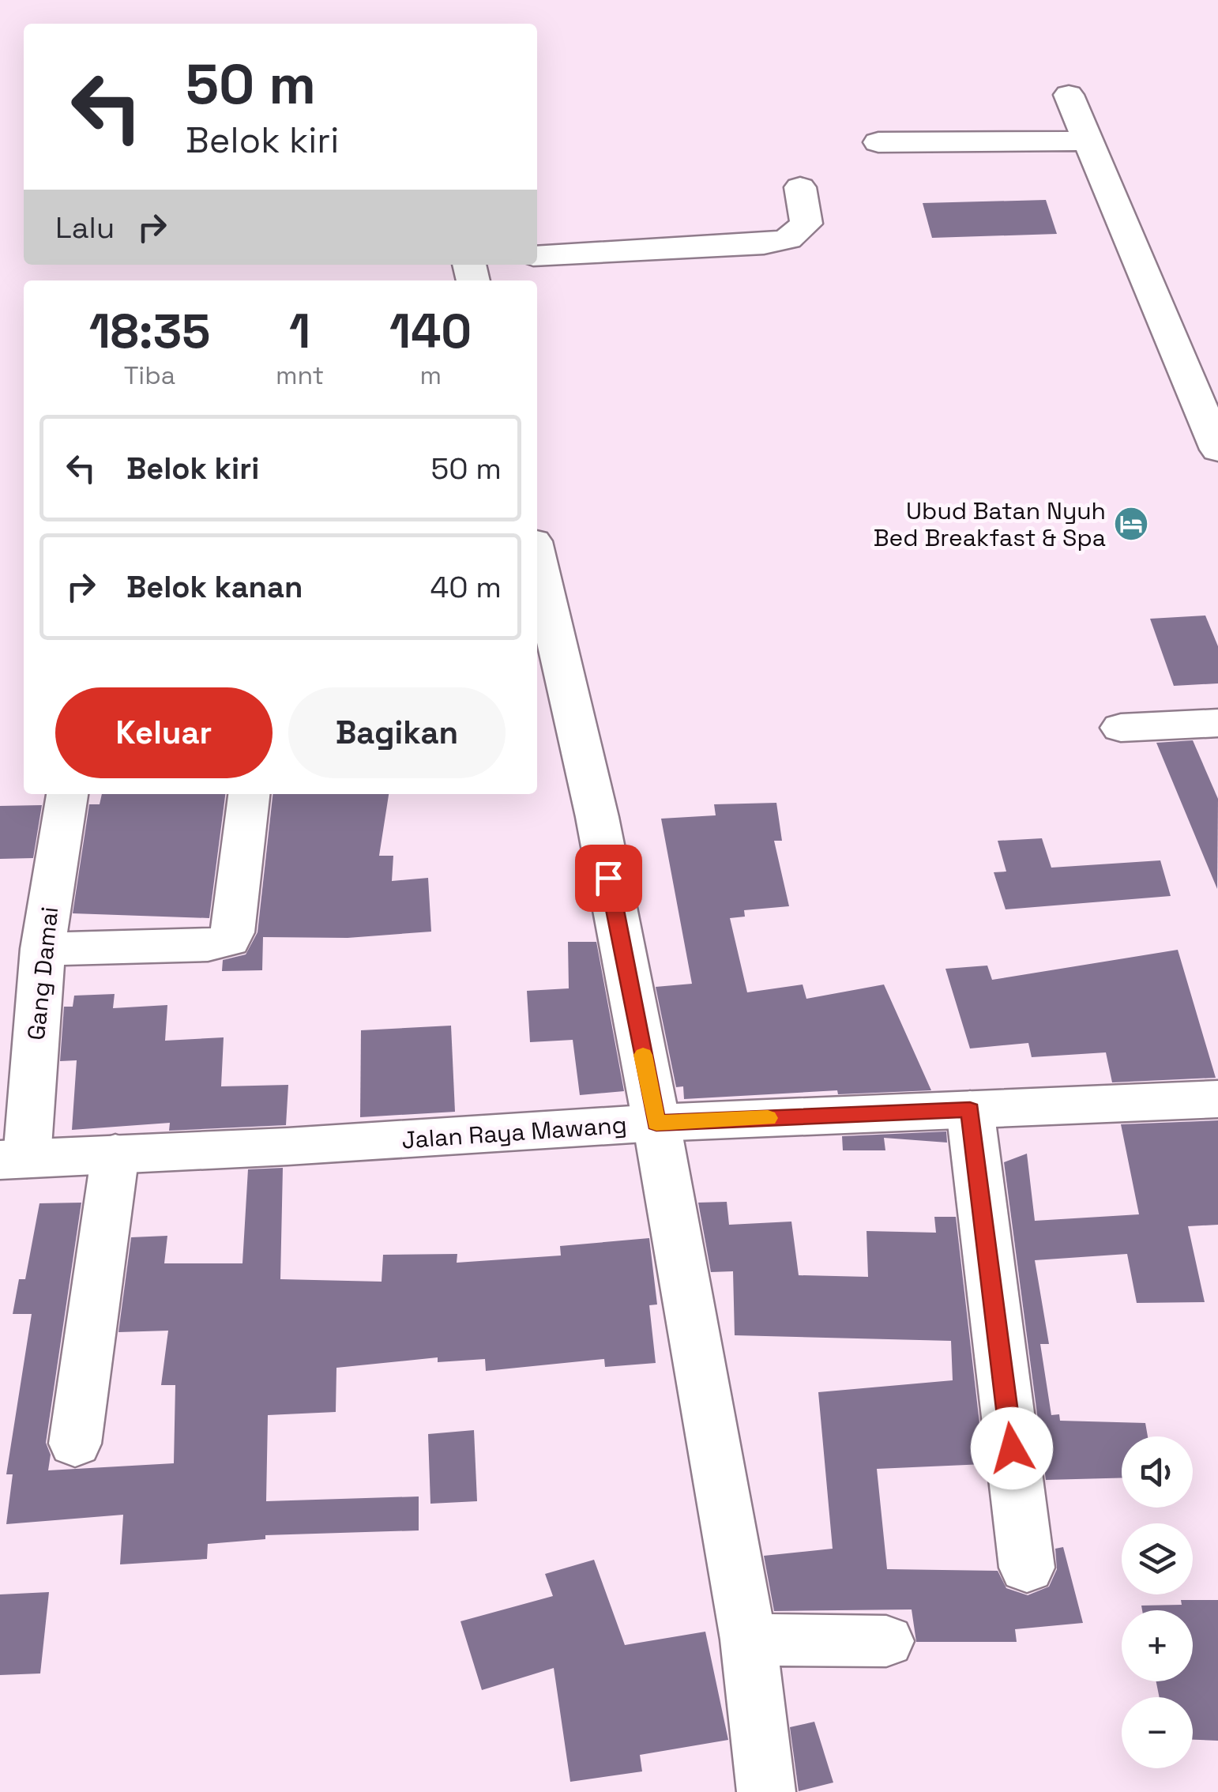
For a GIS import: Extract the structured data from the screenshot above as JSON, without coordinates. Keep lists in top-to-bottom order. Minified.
{"streets":{"street":["Gang Damai","Jalan Raya Mawang"]},"crossings":[["Gang Damai","Jalan Raya Mawang"]],"places":{"hotel":["Ubud Batan Nyuh Bed Breakfast & Spa"]},"page":{"turn":["50 m","Belok kiri"],"then":"Lalu","eta":["18:35","Tiba","1","mnt","140","m"],"list":[{"name":"Belok kiri","value":"50 m"},{"name":"Belok kanan","value":"40 m"}],"buttons":["Keluar","Bagikan"],"map_buttons":["+","−"]}}
